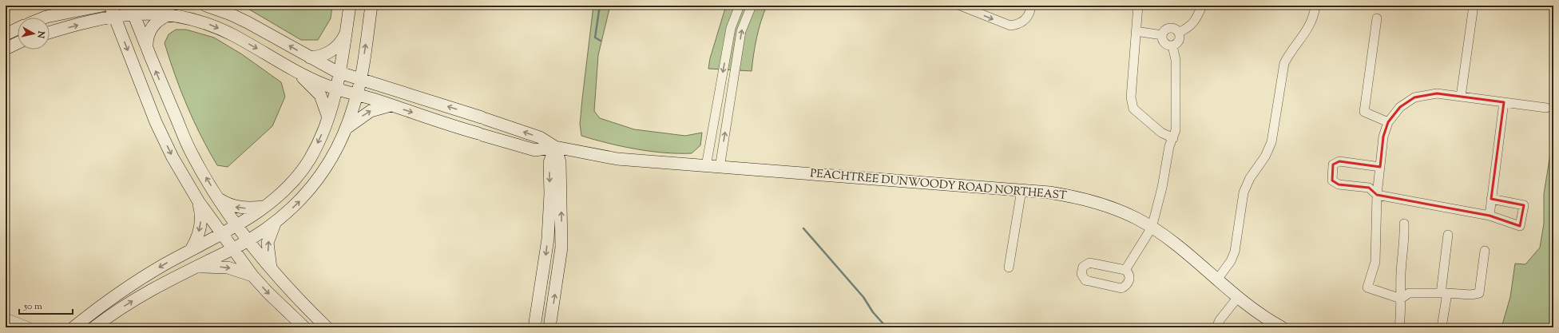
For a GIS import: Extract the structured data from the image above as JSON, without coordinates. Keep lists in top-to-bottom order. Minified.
{"streets":{"main road":["PEACHTREE DUNWOODY ROAD NORTHEAST"]},"scale_bar":"50 m","north":"right"}
